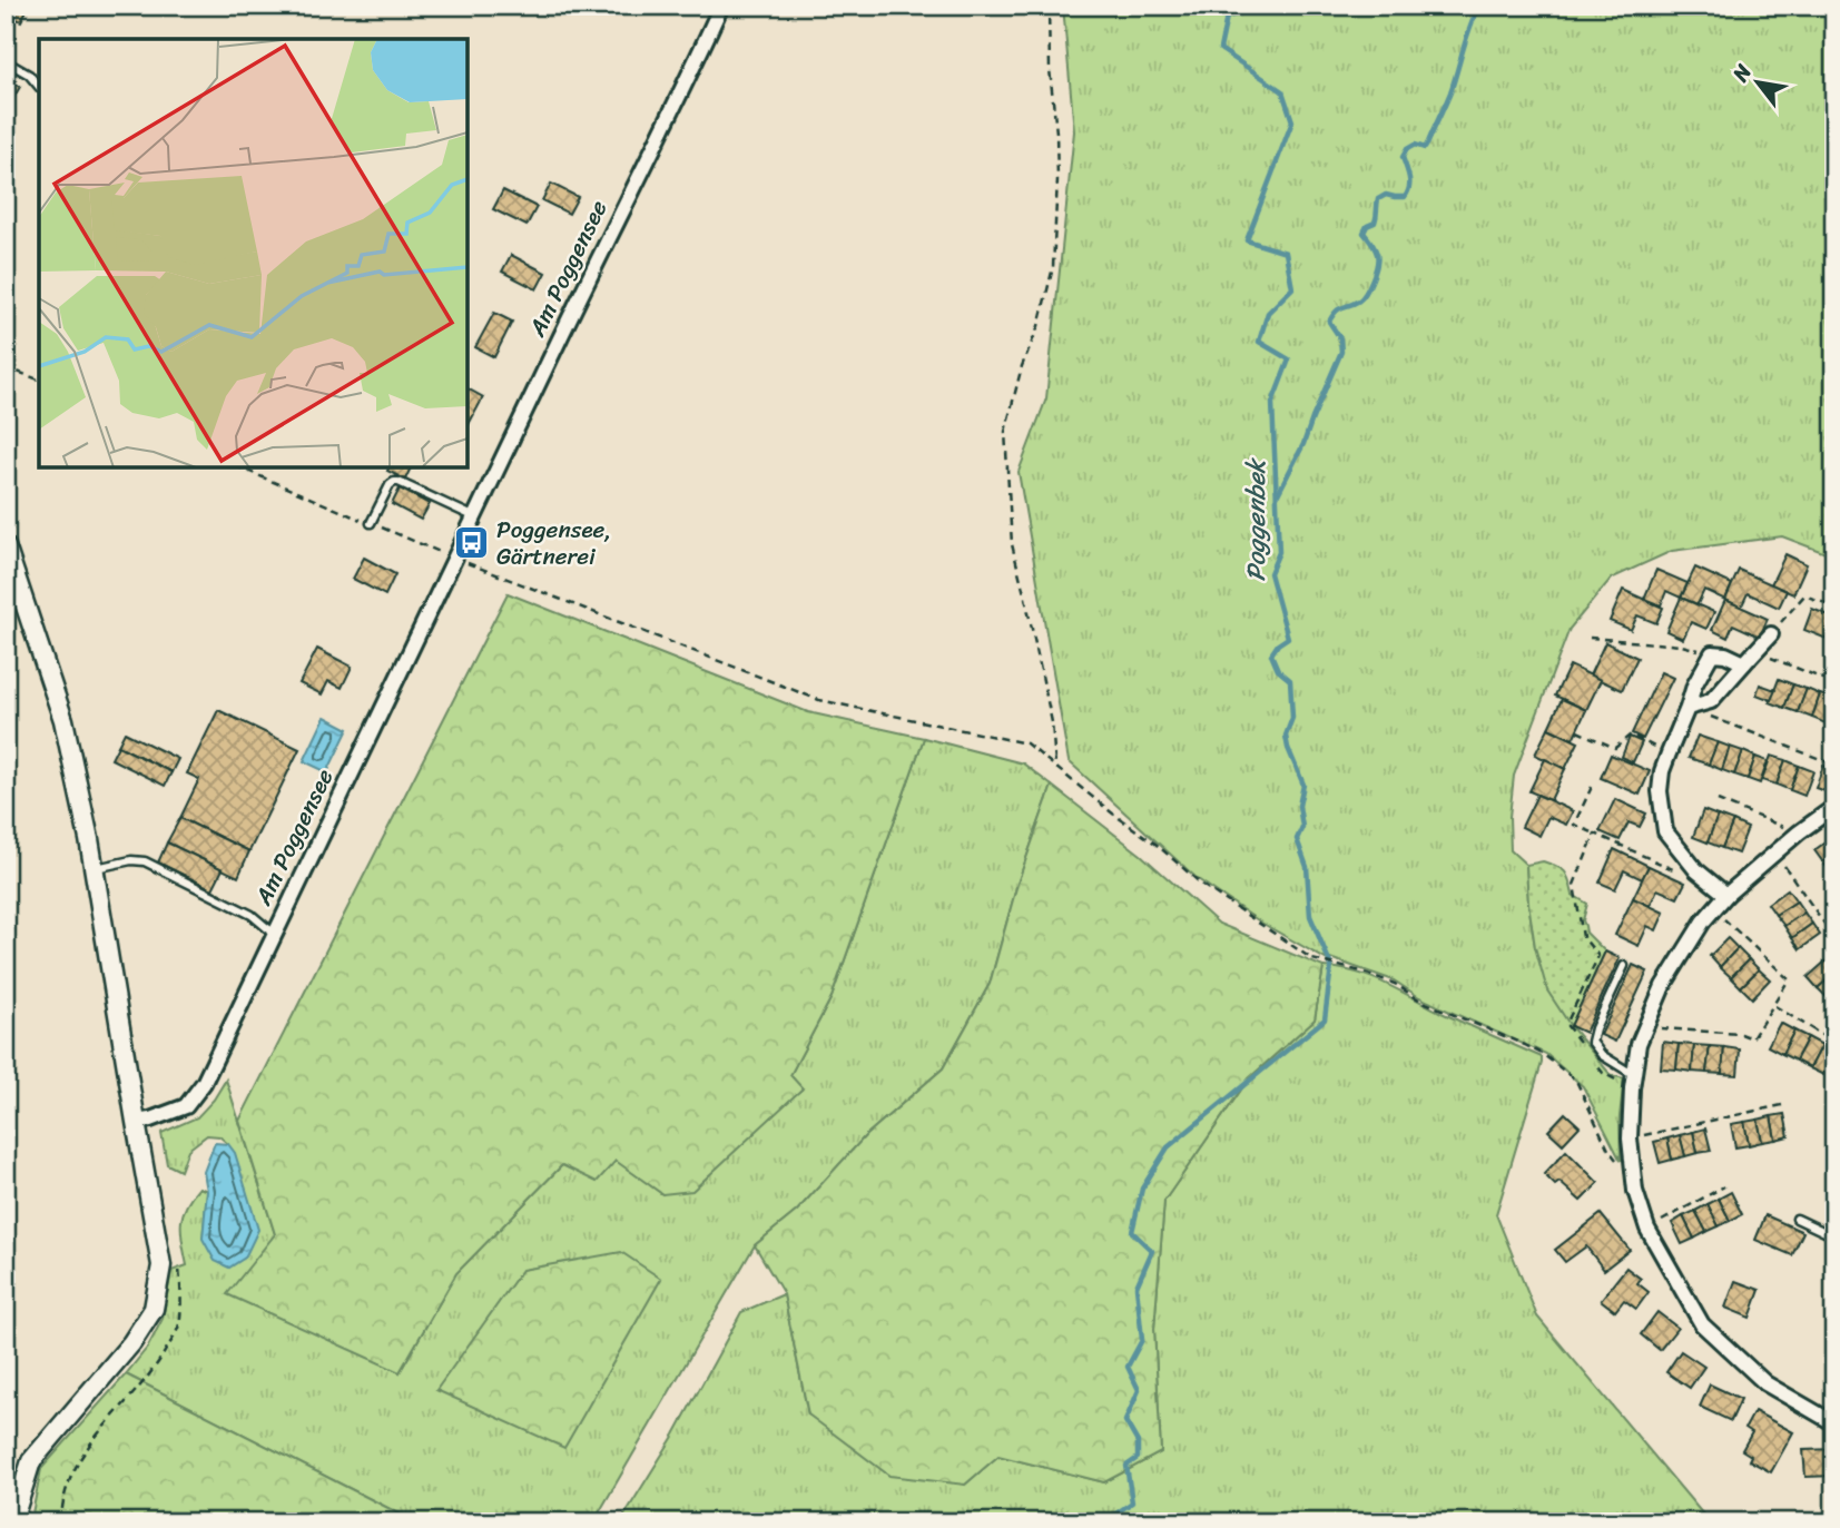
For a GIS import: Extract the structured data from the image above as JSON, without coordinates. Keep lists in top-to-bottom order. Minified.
{"streets":{"street":["Am Poggensee"]},"water":["Poggenbek"],"places":{"bus stop":["Poggensee, Gärtnerei"]},"north":"top left"}
